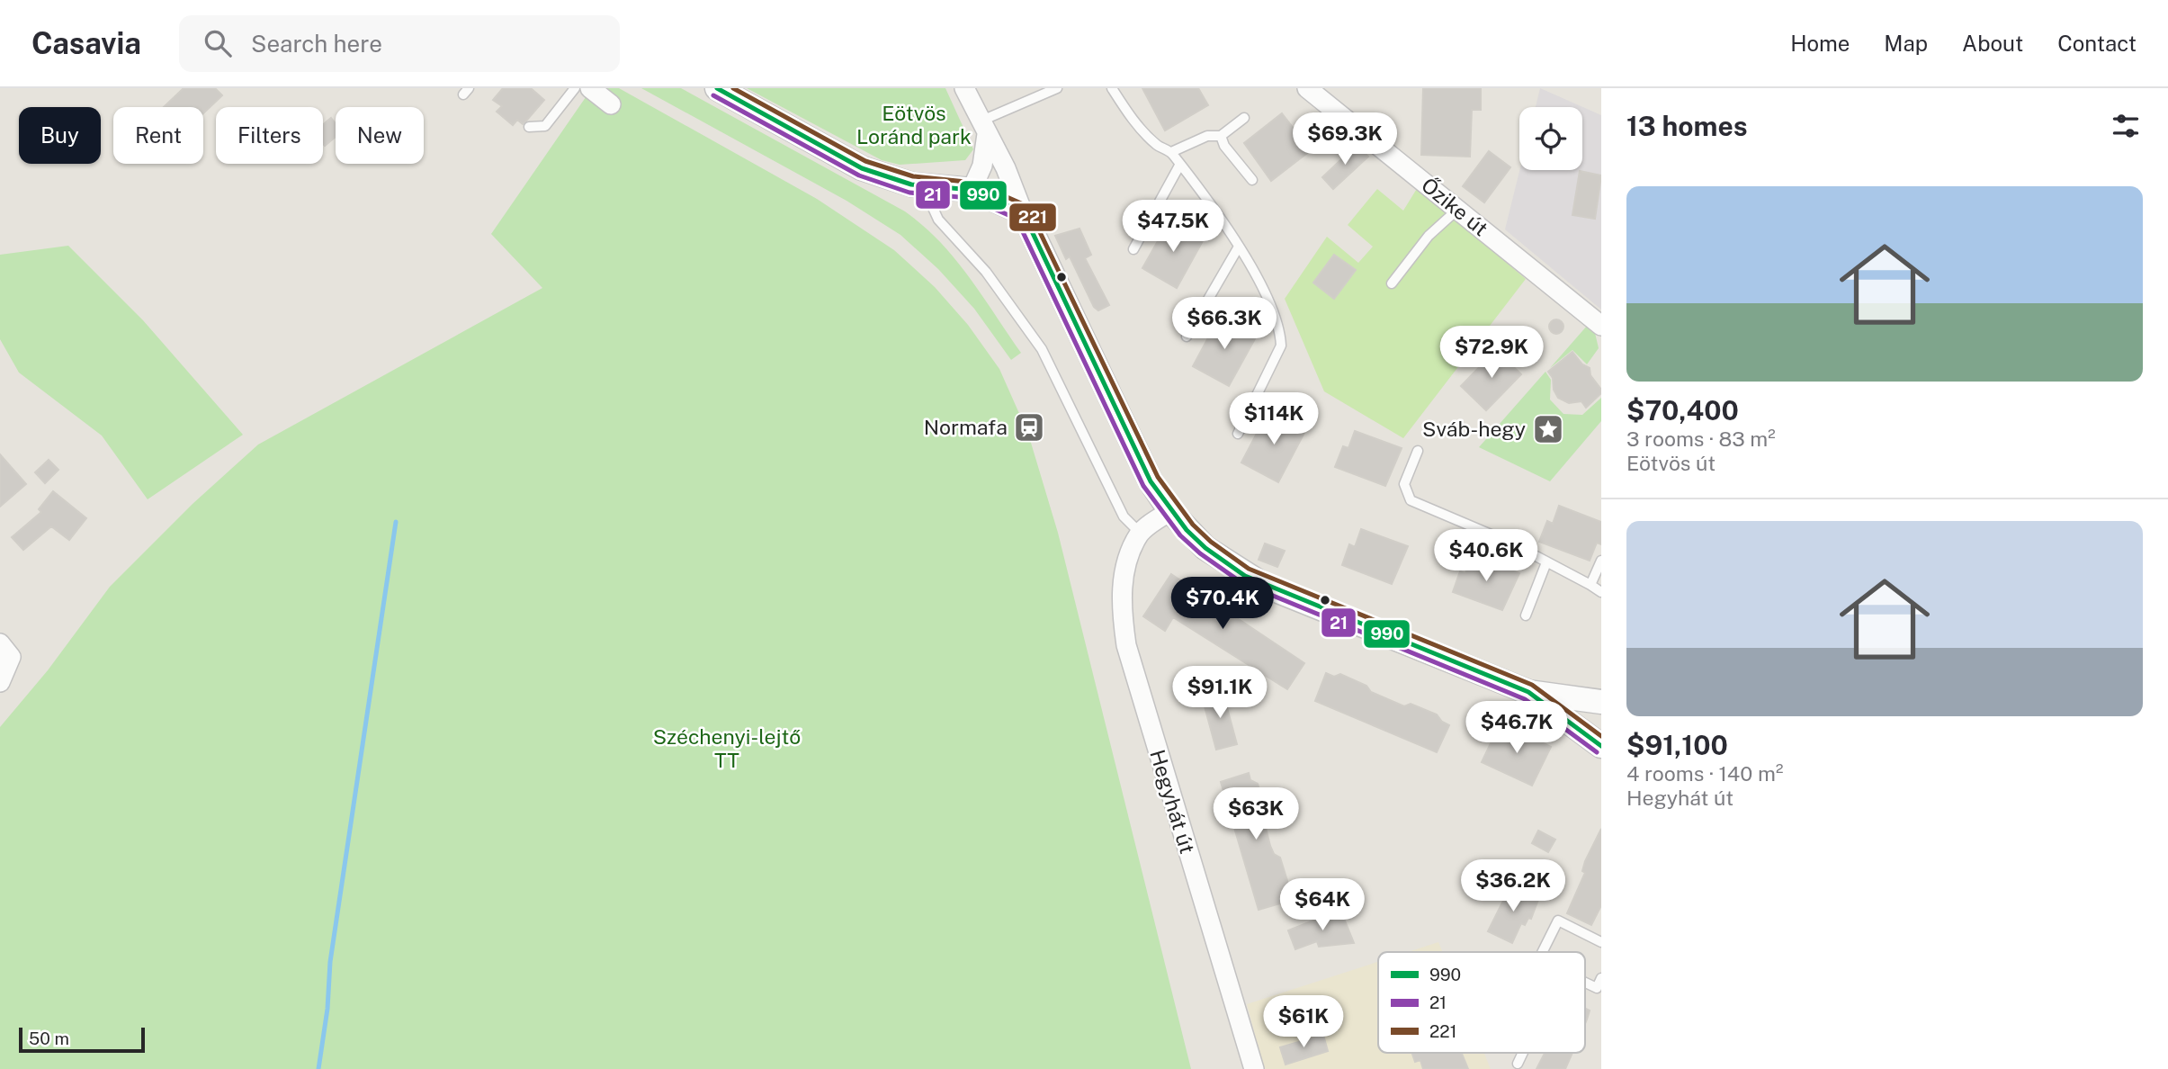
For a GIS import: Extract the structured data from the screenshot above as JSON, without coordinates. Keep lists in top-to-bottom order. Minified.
{"streets":{"street":["Őzike út","Hegyhát út"]},"parks":["Eötvös Loránd park","Széchenyi-lejtő TT"],"places":{"station":["Normafa"],"place":["Sváb-hegy"]},"lines":["transit line 990","transit line 221","transit line 21"],"legend":["990","21","221"],"scale_bar":"50 m","page":{"header":"Casavia","search":"Search here","nav":["Home","Map","About","Contact"],"heading":"13 homes","chip":["Buy","Rent","Filters","New"],"price":["$69.3K","$47.5K","$66.3K","$72.9K","$114K","$40.6K","$70.4K","$91.1K","$46.7K","$63K","$36.2K","$64K","$61K"],"list":[{"name":"$70,400","note":"3 rooms · 83 m² · Eötvös út"},{"name":"$91,100","note":"4 rooms · 140 m² · Hegyhát út"}],"scale":"50 m"}}
